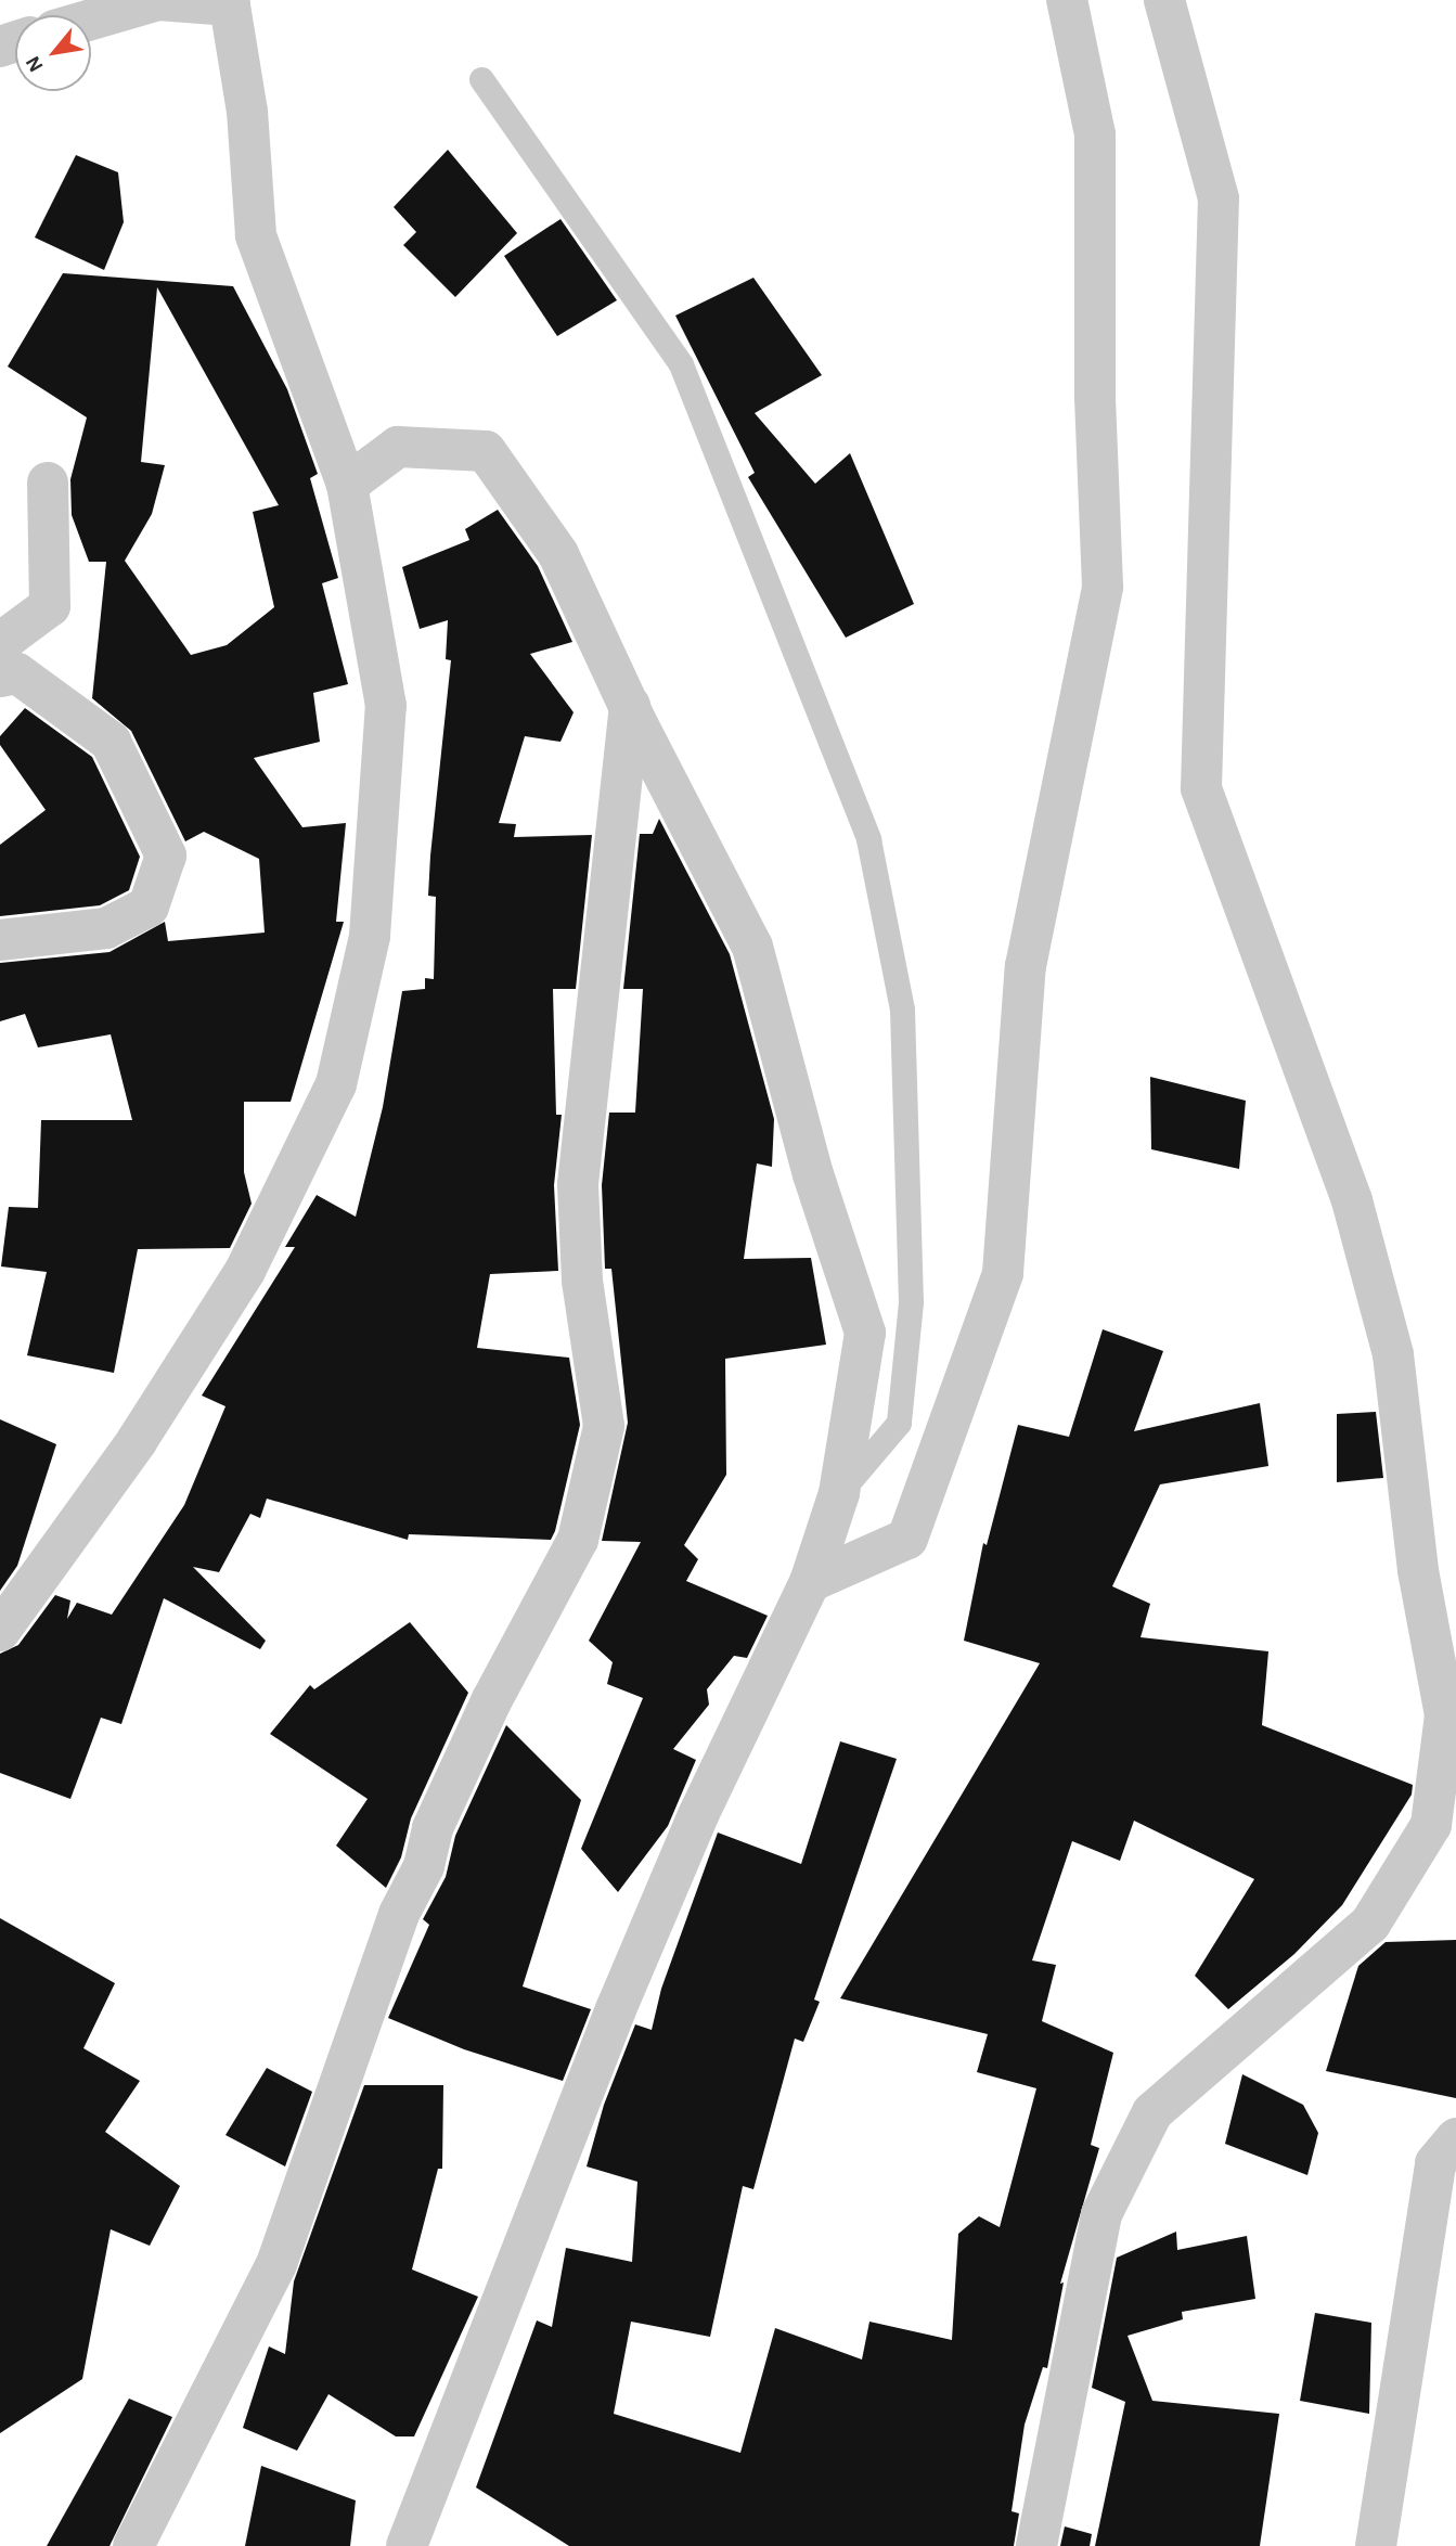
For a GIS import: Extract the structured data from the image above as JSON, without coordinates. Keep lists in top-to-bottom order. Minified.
{"north":"bottom left"}
